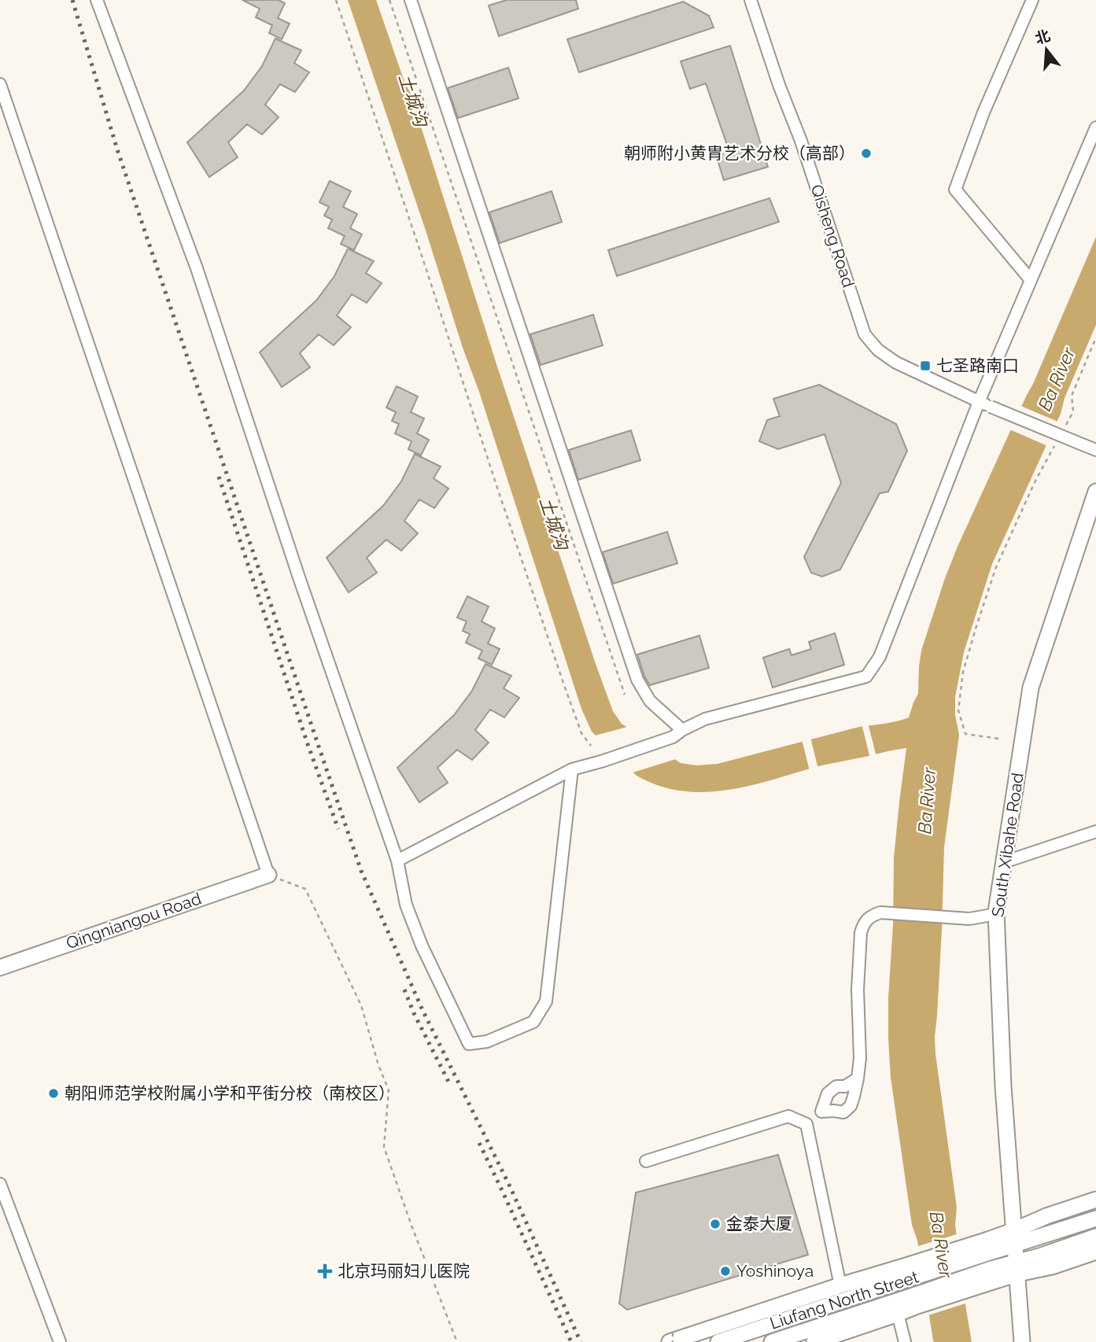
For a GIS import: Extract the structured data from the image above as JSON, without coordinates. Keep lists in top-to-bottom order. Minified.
{"streets":{"street":["Qisheng Road","South Xibahe Road","Qingniangou Road","Liufang North Street"]},"crossings":[["South Xibahe Road","Liufang North Street"]],"water":["土城沟","Ba River"],"places":{"other":["朝师附小黄胄艺术分校（高部）","朝阳师范学校附属小学和平街分校（南校区）","金泰大厦","Yoshinoya"],"transit":["七圣路南口"],"health":["北京玛丽妇儿医院"]},"north":"top"}
